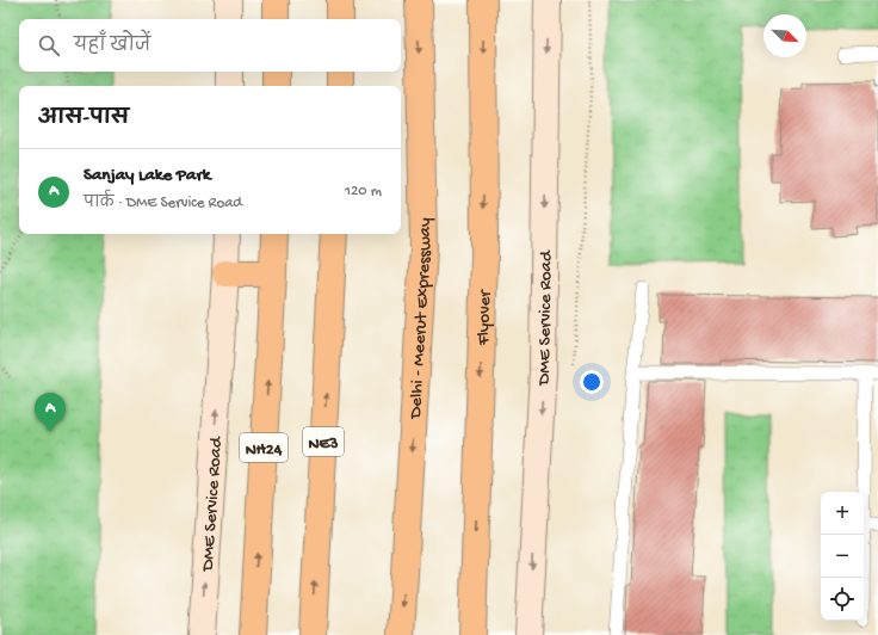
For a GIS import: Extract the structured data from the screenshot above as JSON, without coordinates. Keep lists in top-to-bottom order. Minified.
{"streets":{"highway":["Delhi - Meerut Expressway","Flyover","NE3","NH24"],"street":["DME Service Road"]},"north":"bottom right","page":{"search":"यहाँ खोजें","heading":"आस-पास","list":[{"mark":"A","name":"Sanjay Lake Park","note":"पार्क · DME Service Road","value":"120 m"}],"pins":"A","map_buttons":["+","−"]}}
